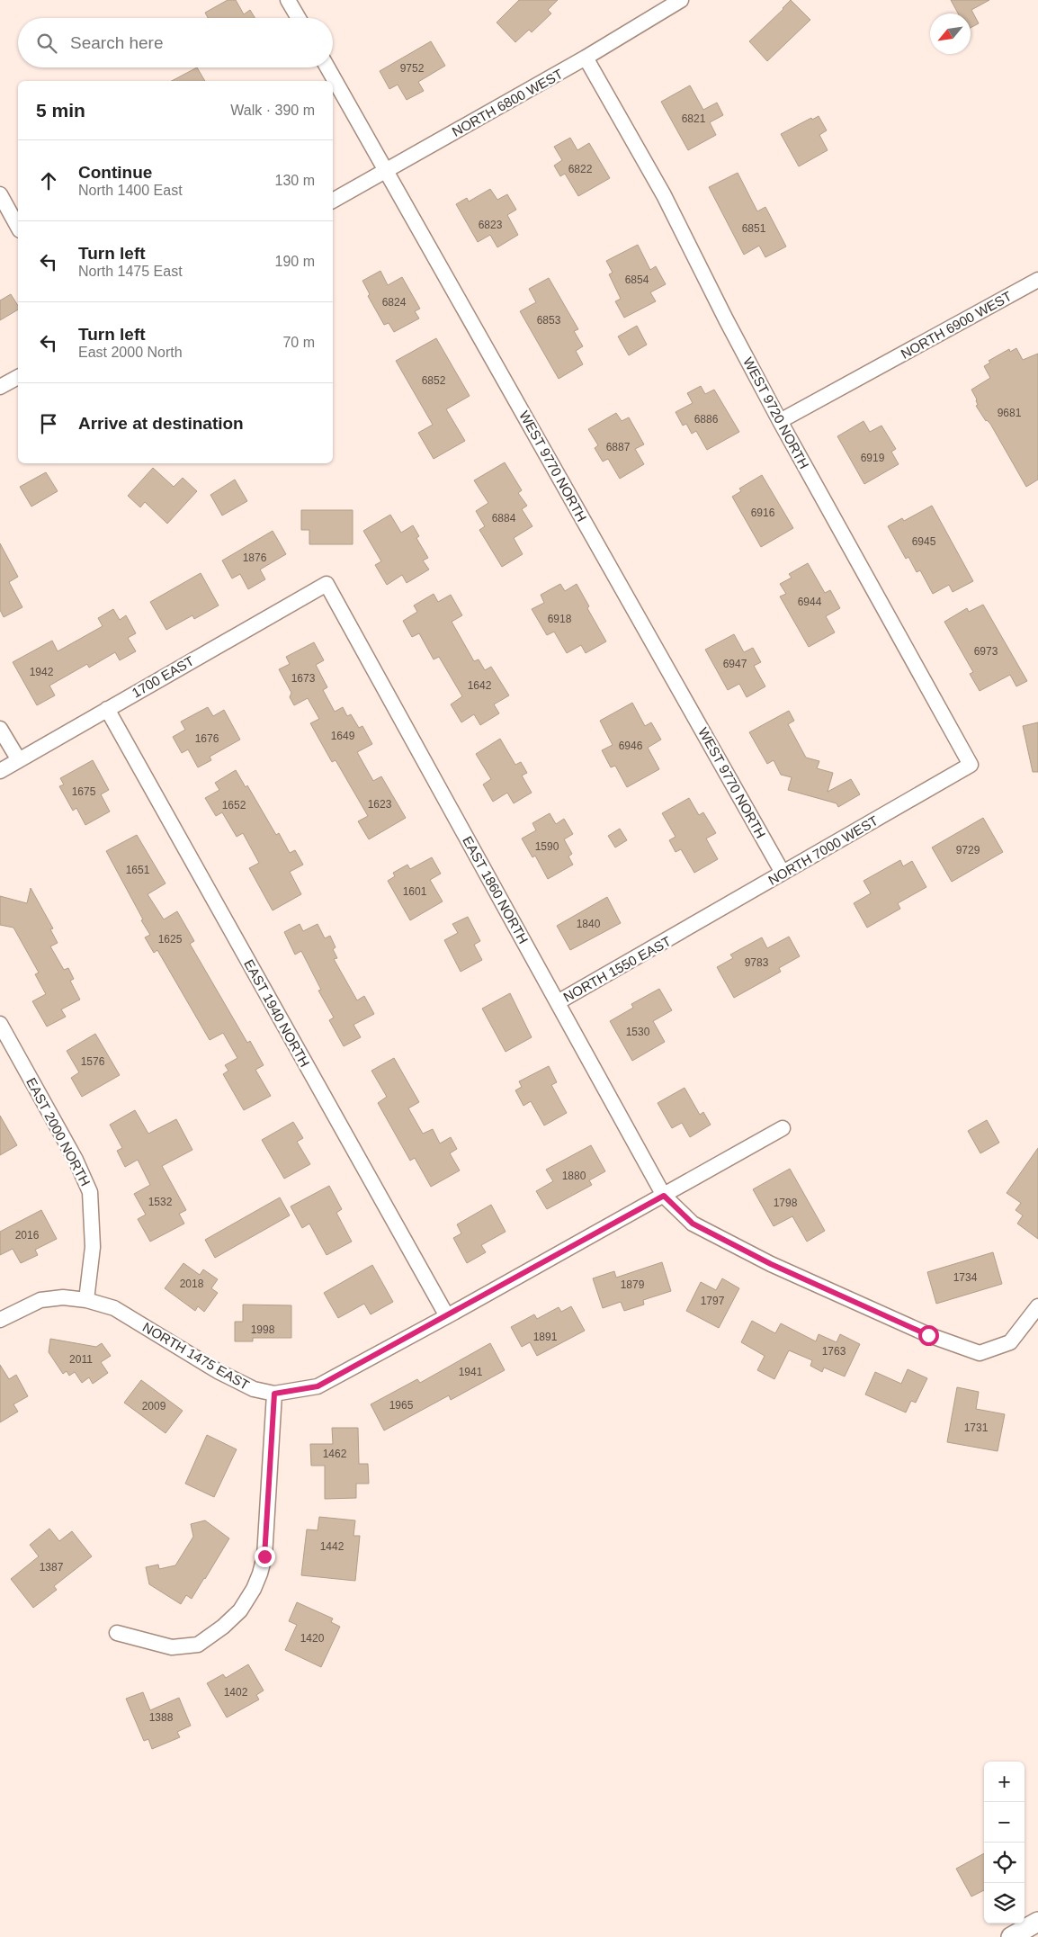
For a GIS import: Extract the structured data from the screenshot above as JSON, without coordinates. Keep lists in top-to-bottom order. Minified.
{"streets":{"street":["NORTH 6800 WEST","NORTH 6900 WEST","WEST 9720 NORTH","WEST 9770 NORTH","1700 EAST","NORTH 7000 WEST","EAST 1860 NORTH","NORTH 1550 EAST","EAST 1940 NORTH","EAST 2000 NORTH","NORTH 1475 EAST"]},"crossings":[["NORTH 6800 WEST","WEST 9720 NORTH"],["NORTH 6800 WEST","WEST 9770 NORTH"],["NORTH 6900 WEST","WEST 9720 NORTH"],["WEST 9720 NORTH","NORTH 7000 WEST"],["WEST 9770 NORTH","NORTH 7000 WEST"],["1700 EAST","EAST 1860 NORTH"],["1700 EAST","EAST 1940 NORTH"],["NORTH 7000 WEST","NORTH 1550 EAST"],["EAST 1860 NORTH","NORTH 1550 EAST"],["EAST 1860 NORTH","NORTH 1475 EAST"],["EAST 1940 NORTH","NORTH 1475 EAST"],["EAST 2000 NORTH","NORTH 1475 EAST"]],"house_numbers":["9752","6821","6822","6823","6851","6854","6824","6853","6852","9681","6886","6887","6919","6916","6884","6945","1876","6944","6918","6973","6947","1942","1673","1642","1649","1676","6946","1675","1623","1652","1590","9729","1651","1601","1840","1625","9783","1530","1576","1880","1532","1798","2016","1734","2018","1879","1797","1998","1891","1763","2011","1941","1965","2009","1731","1462","1442","1387","1420","1402","1388"],"north":"bottom left","page":{"search":"Search here","heading":["5 min","Walk · 390 m"],"list":[["Continue","North 1400 East","130 m"],["Turn left","North 1475 East","190 m"],["Turn left","East 2000 North","70 m"],"Arrive at destination"],"map_buttons":["+","−"]}}
